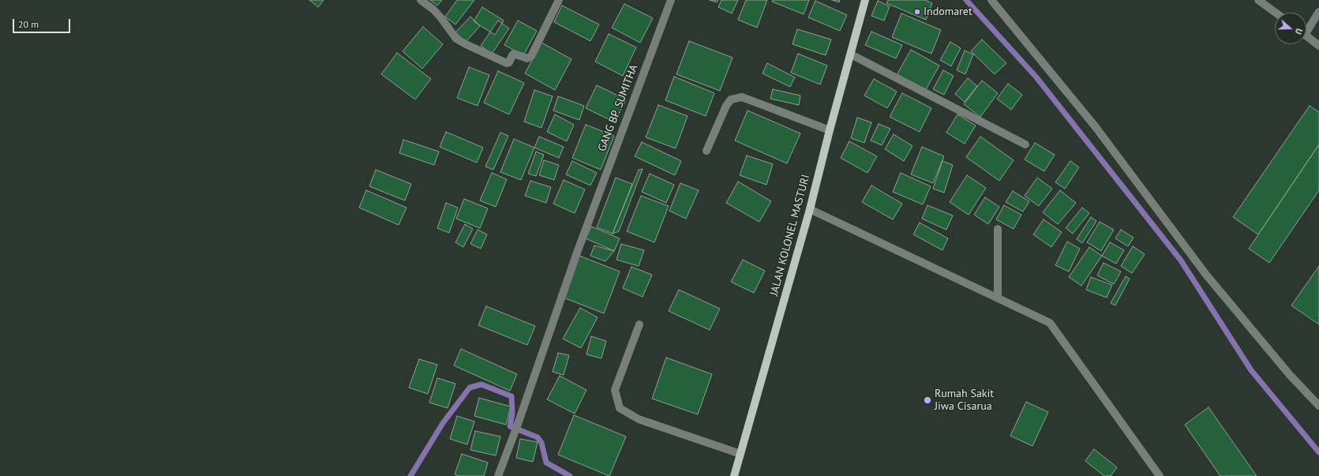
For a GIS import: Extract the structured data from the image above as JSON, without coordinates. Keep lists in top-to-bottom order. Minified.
{"streets":{"main road":["JALAN KOLONEL MASTURI"],"street":["GANG BP. SUMITHA"]},"places":["Indomaret","Rumah Sakit Jiwa Cisarua"],"scale_bar":"20 m","north":"right"}
